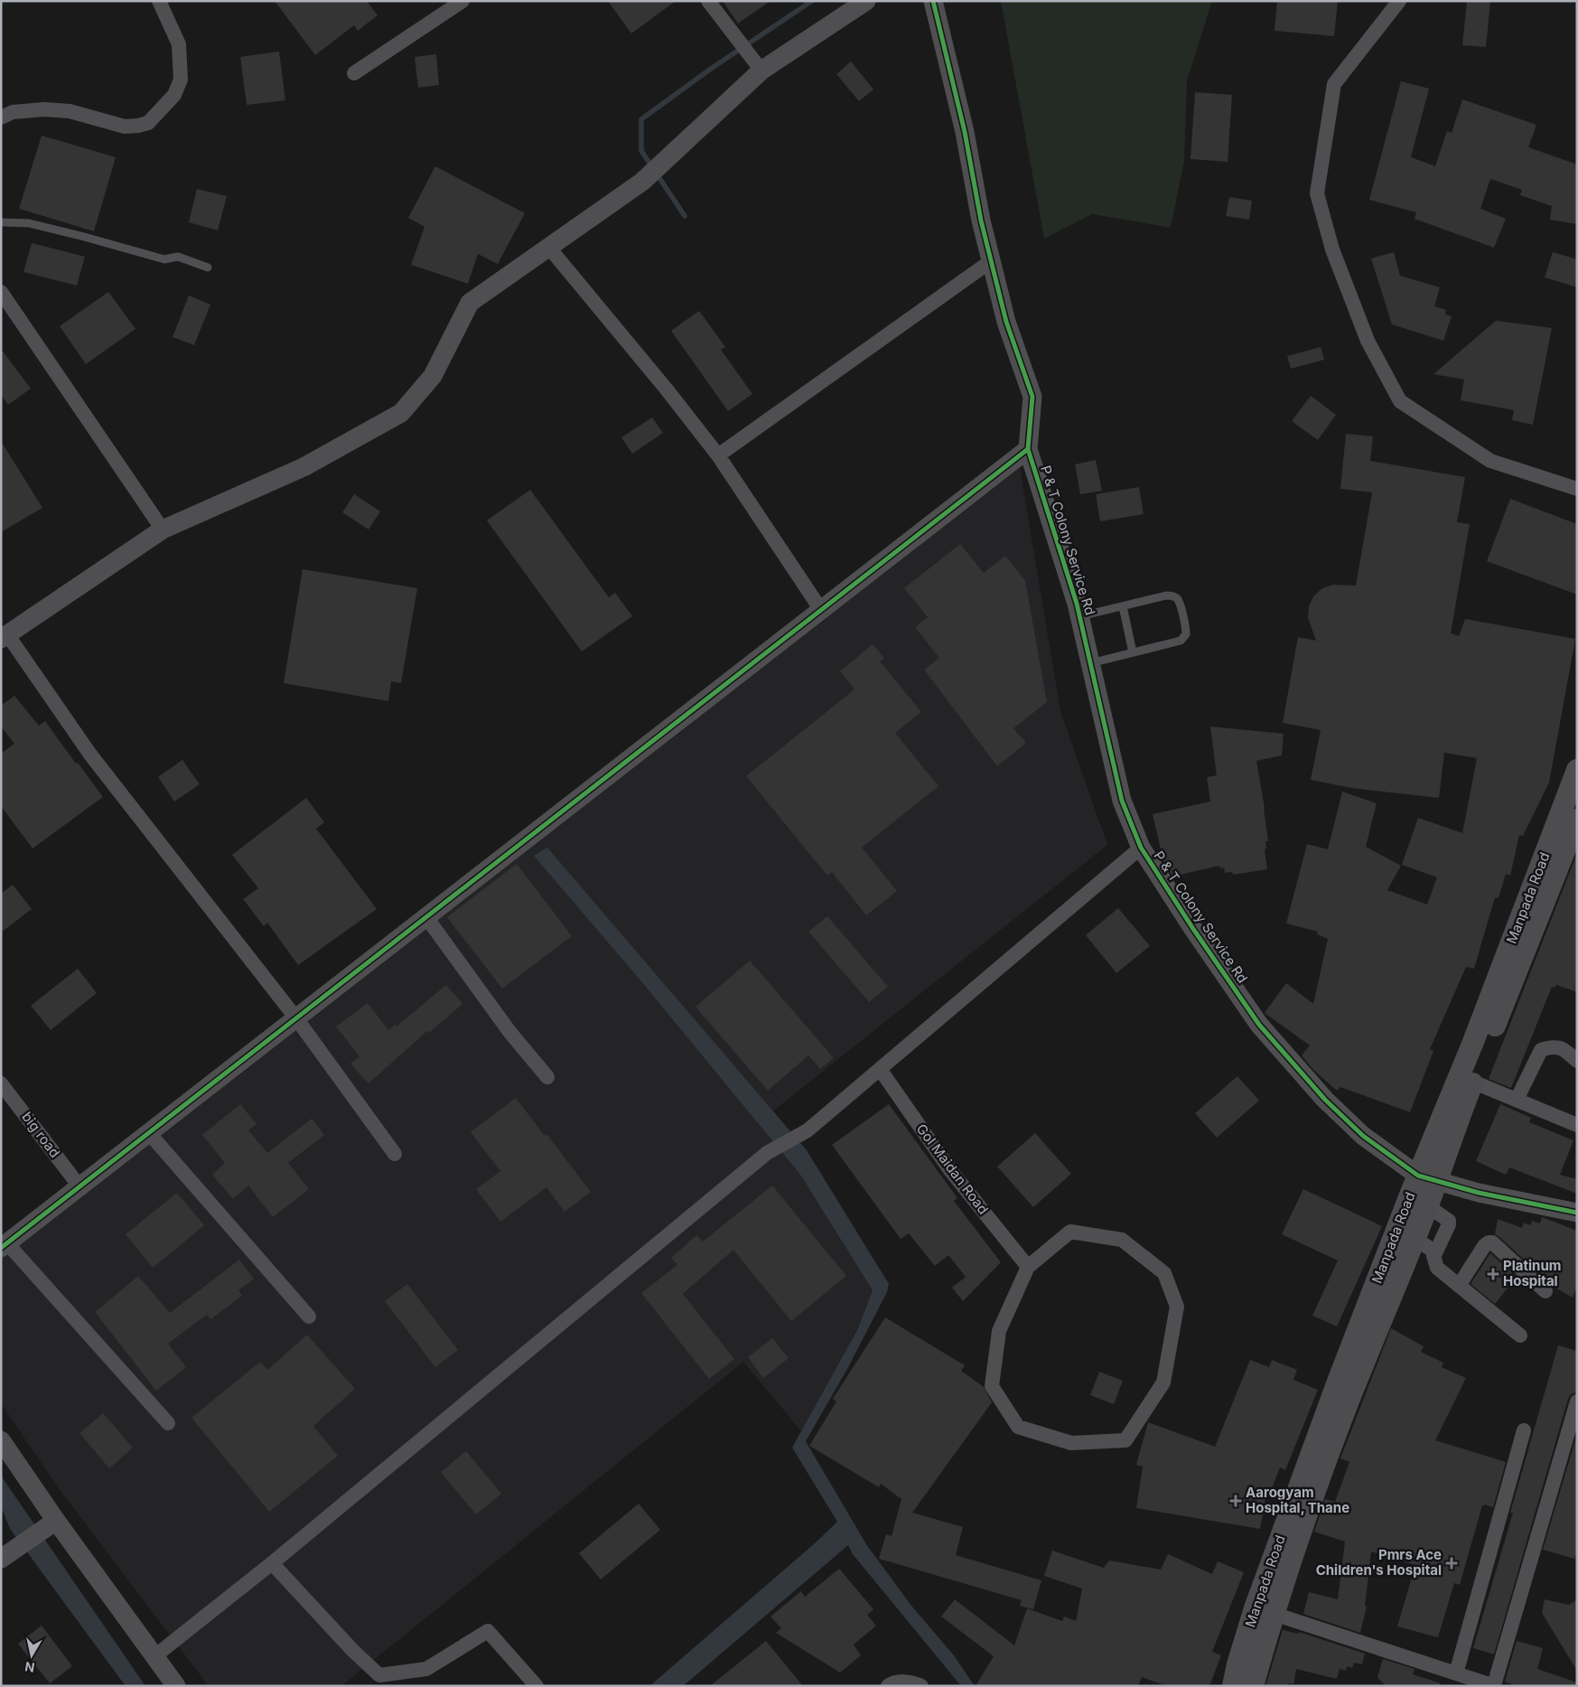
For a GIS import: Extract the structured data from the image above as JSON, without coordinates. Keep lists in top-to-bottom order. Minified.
{"streets":{"main road":["Manpada Road"],"street":["P & T Colony Service Rd","big road","Gol Maidan Road"]},"crossings":[["P & T Colony Service Rd","Manpada Road"]],"places":{"health":["Platinum Hospital","Aarogyam Hospital, Thane","Pmrs Ace Children's Hospital"]},"north":"bottom"}
